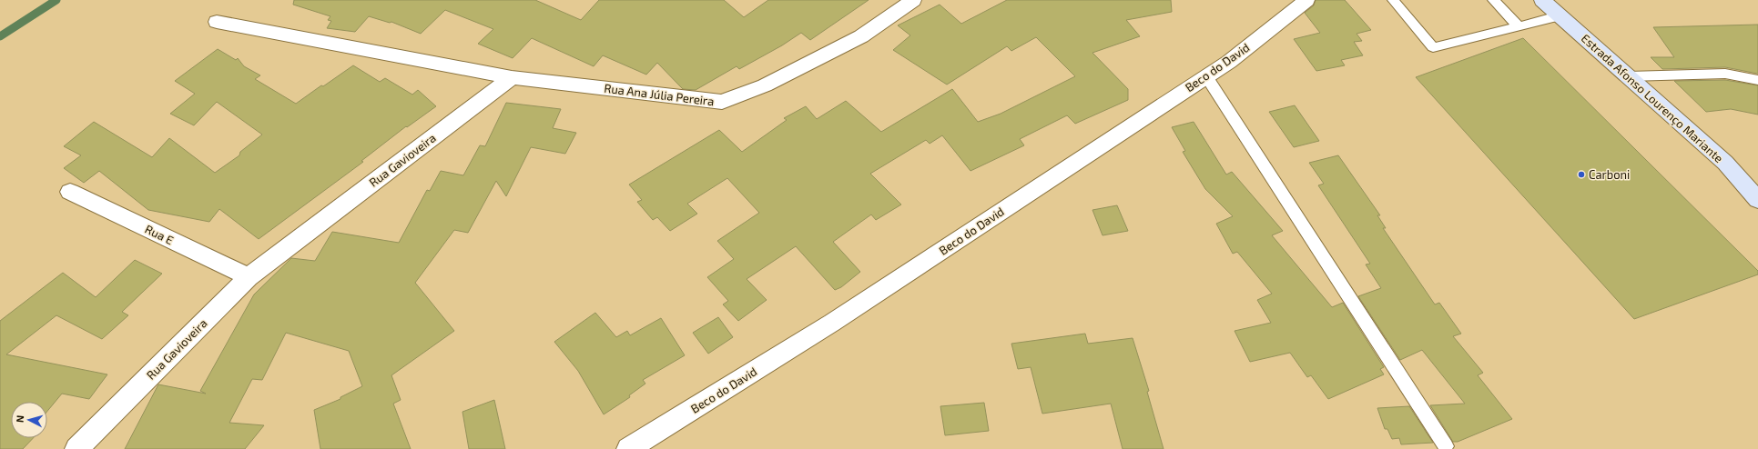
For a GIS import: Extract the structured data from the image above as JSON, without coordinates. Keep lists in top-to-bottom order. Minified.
{"streets":{"main road":["Estrada Afonso Lourenço Mariante"],"street":["Beco do David","Rua Ana Júlia Pereira","Rua Gavioveira","Rua E"]},"crossings":[["Rua Ana Júlia Pereira","Rua Gavioveira"],["Rua Gavioveira","Rua E"]],"places":["Carboni"],"north":"left"}
